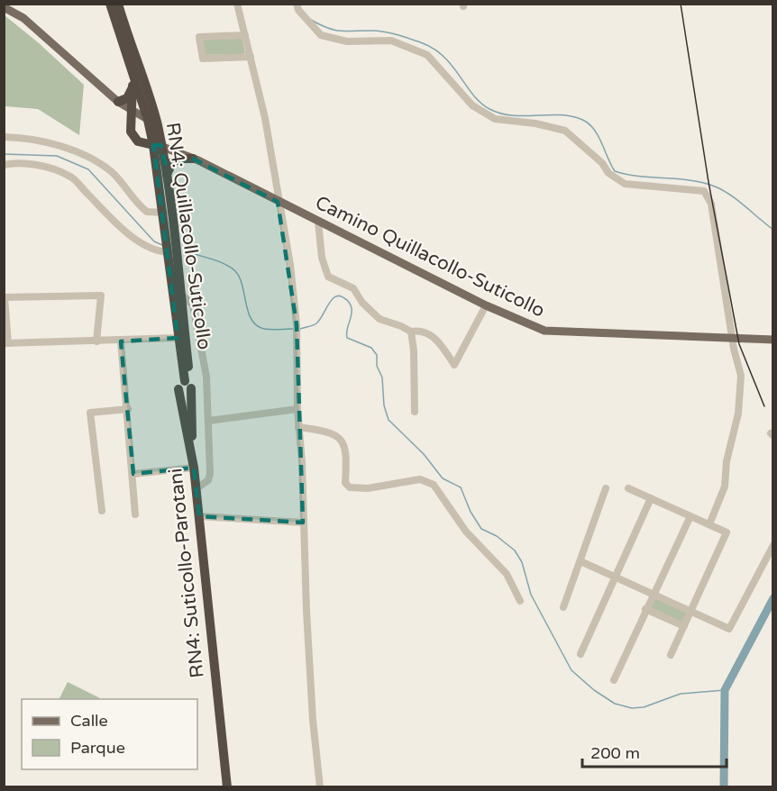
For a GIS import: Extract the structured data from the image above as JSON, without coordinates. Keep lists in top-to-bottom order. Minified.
{"streets":{"highway":["RN4: Quillacollo-Suticollo","RN4: Suticollo-Parotani"],"main road":["Camino Quillacollo-Suticollo"]},"crossings":[["RN4: Quillacollo-Suticollo","Camino Quillacollo-Suticollo"],["RN4: Quillacollo-Suticollo","RN4: Suticollo-Parotani"]],"legend":["Calle","Parque"],"scale_bar":"200 m"}
